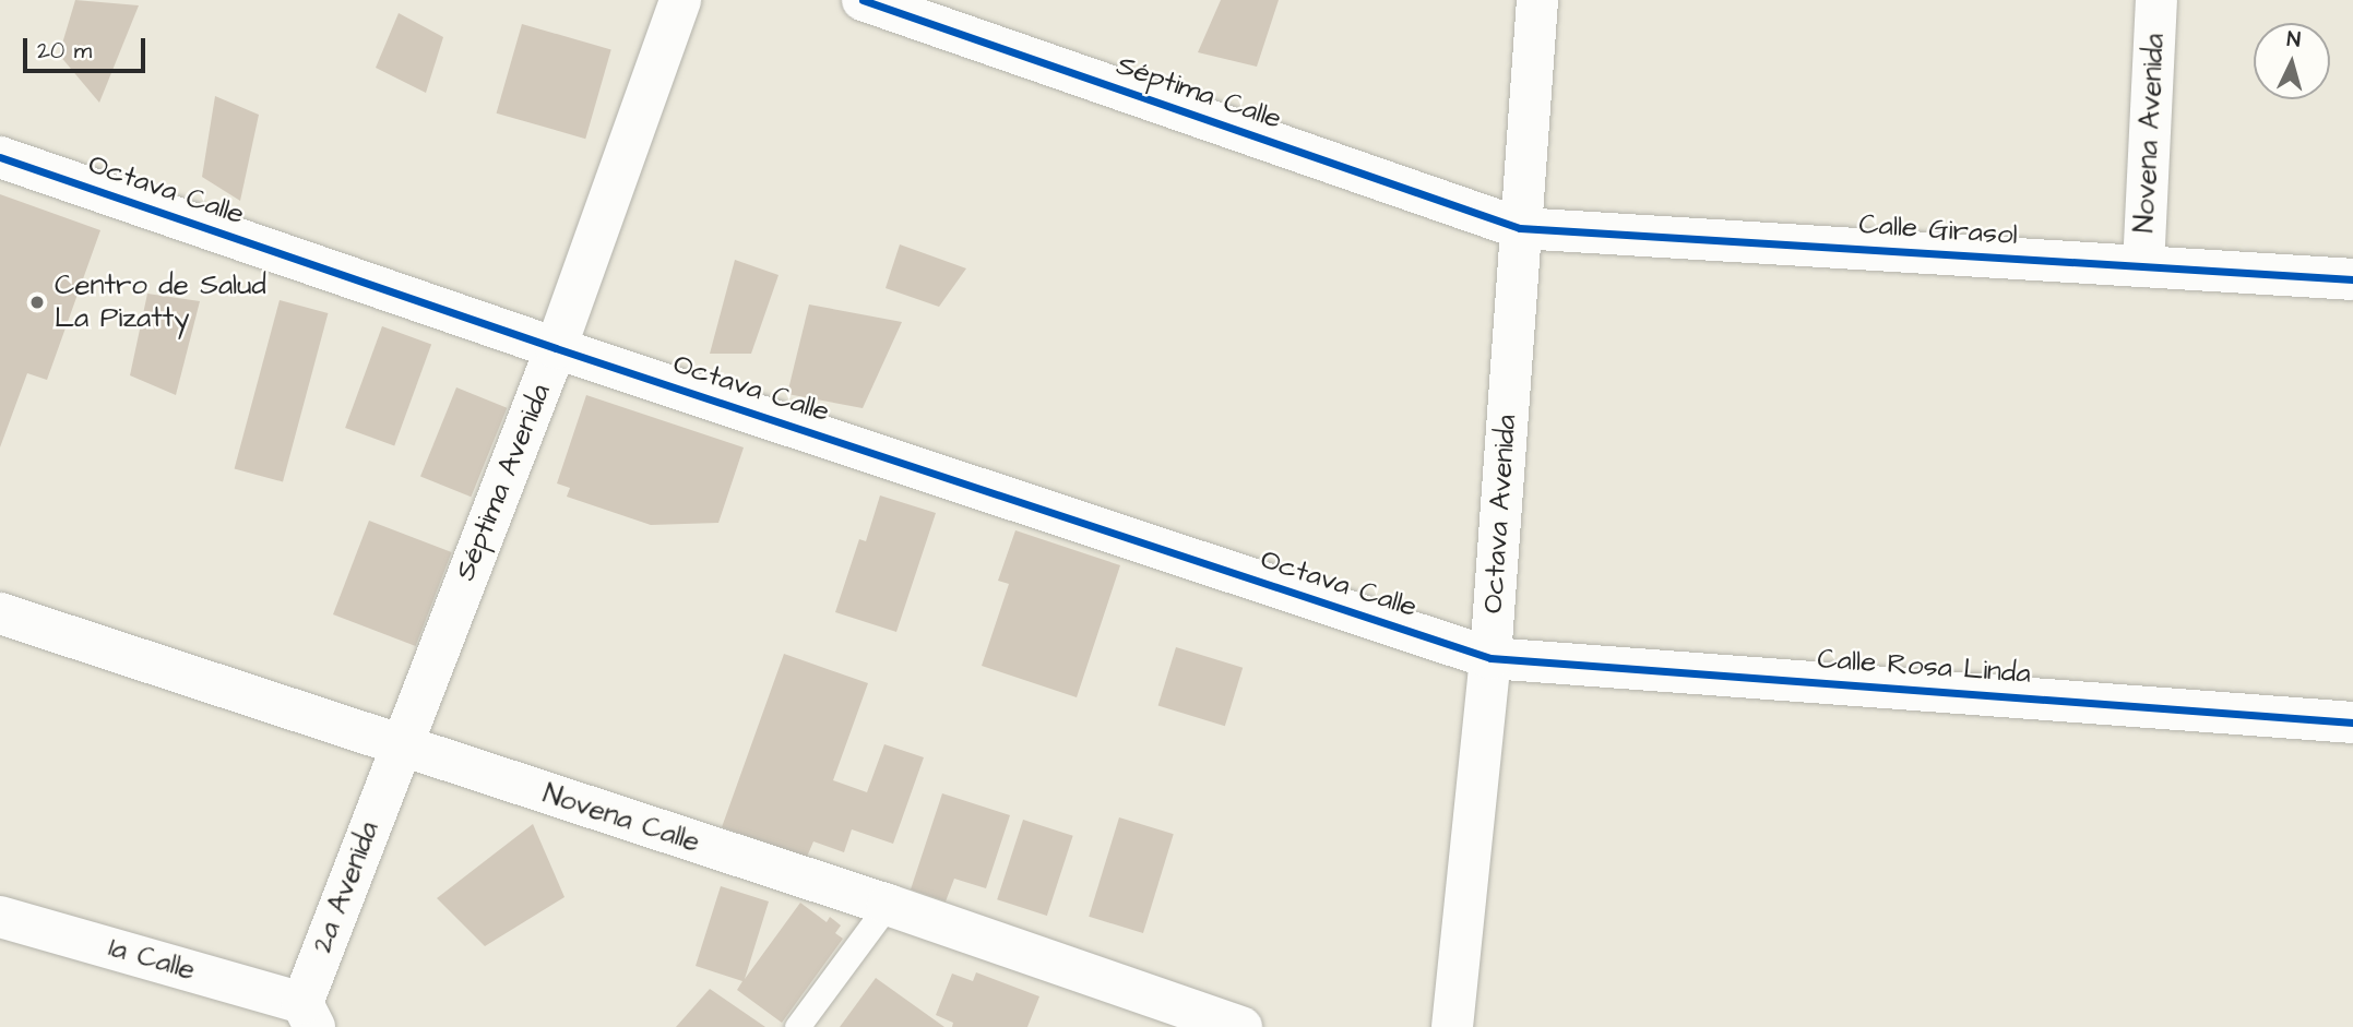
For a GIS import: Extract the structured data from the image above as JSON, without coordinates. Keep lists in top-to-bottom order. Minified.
{"streets":{"street":["Séptima Calle","Novena Avenida","Octava Calle","Calle Girasol","Séptima Avenida","Octava Avenida","Calle Rosa Linda","Novena Calle","2a Avenida","1a Calle"]},"crossings":[["Séptima Calle","Calle Girasol"],["Séptima Calle","Octava Avenida"],["Novena Avenida","Calle Girasol"],["Octava Calle","Séptima Avenida"],["Octava Calle","Octava Avenida"],["Octava Calle","Calle Rosa Linda"],["Calle Girasol","Octava Avenida"],["Séptima Avenida","Novena Calle"],["Séptima Avenida","2a Avenida"],["Octava Avenida","Calle Rosa Linda"],["Novena Calle","2a Avenida"],["2a Avenida","1a Calle"]],"places":["Centro de Salud La Pizatty"],"scale_bar":"20 m","north":"top"}
